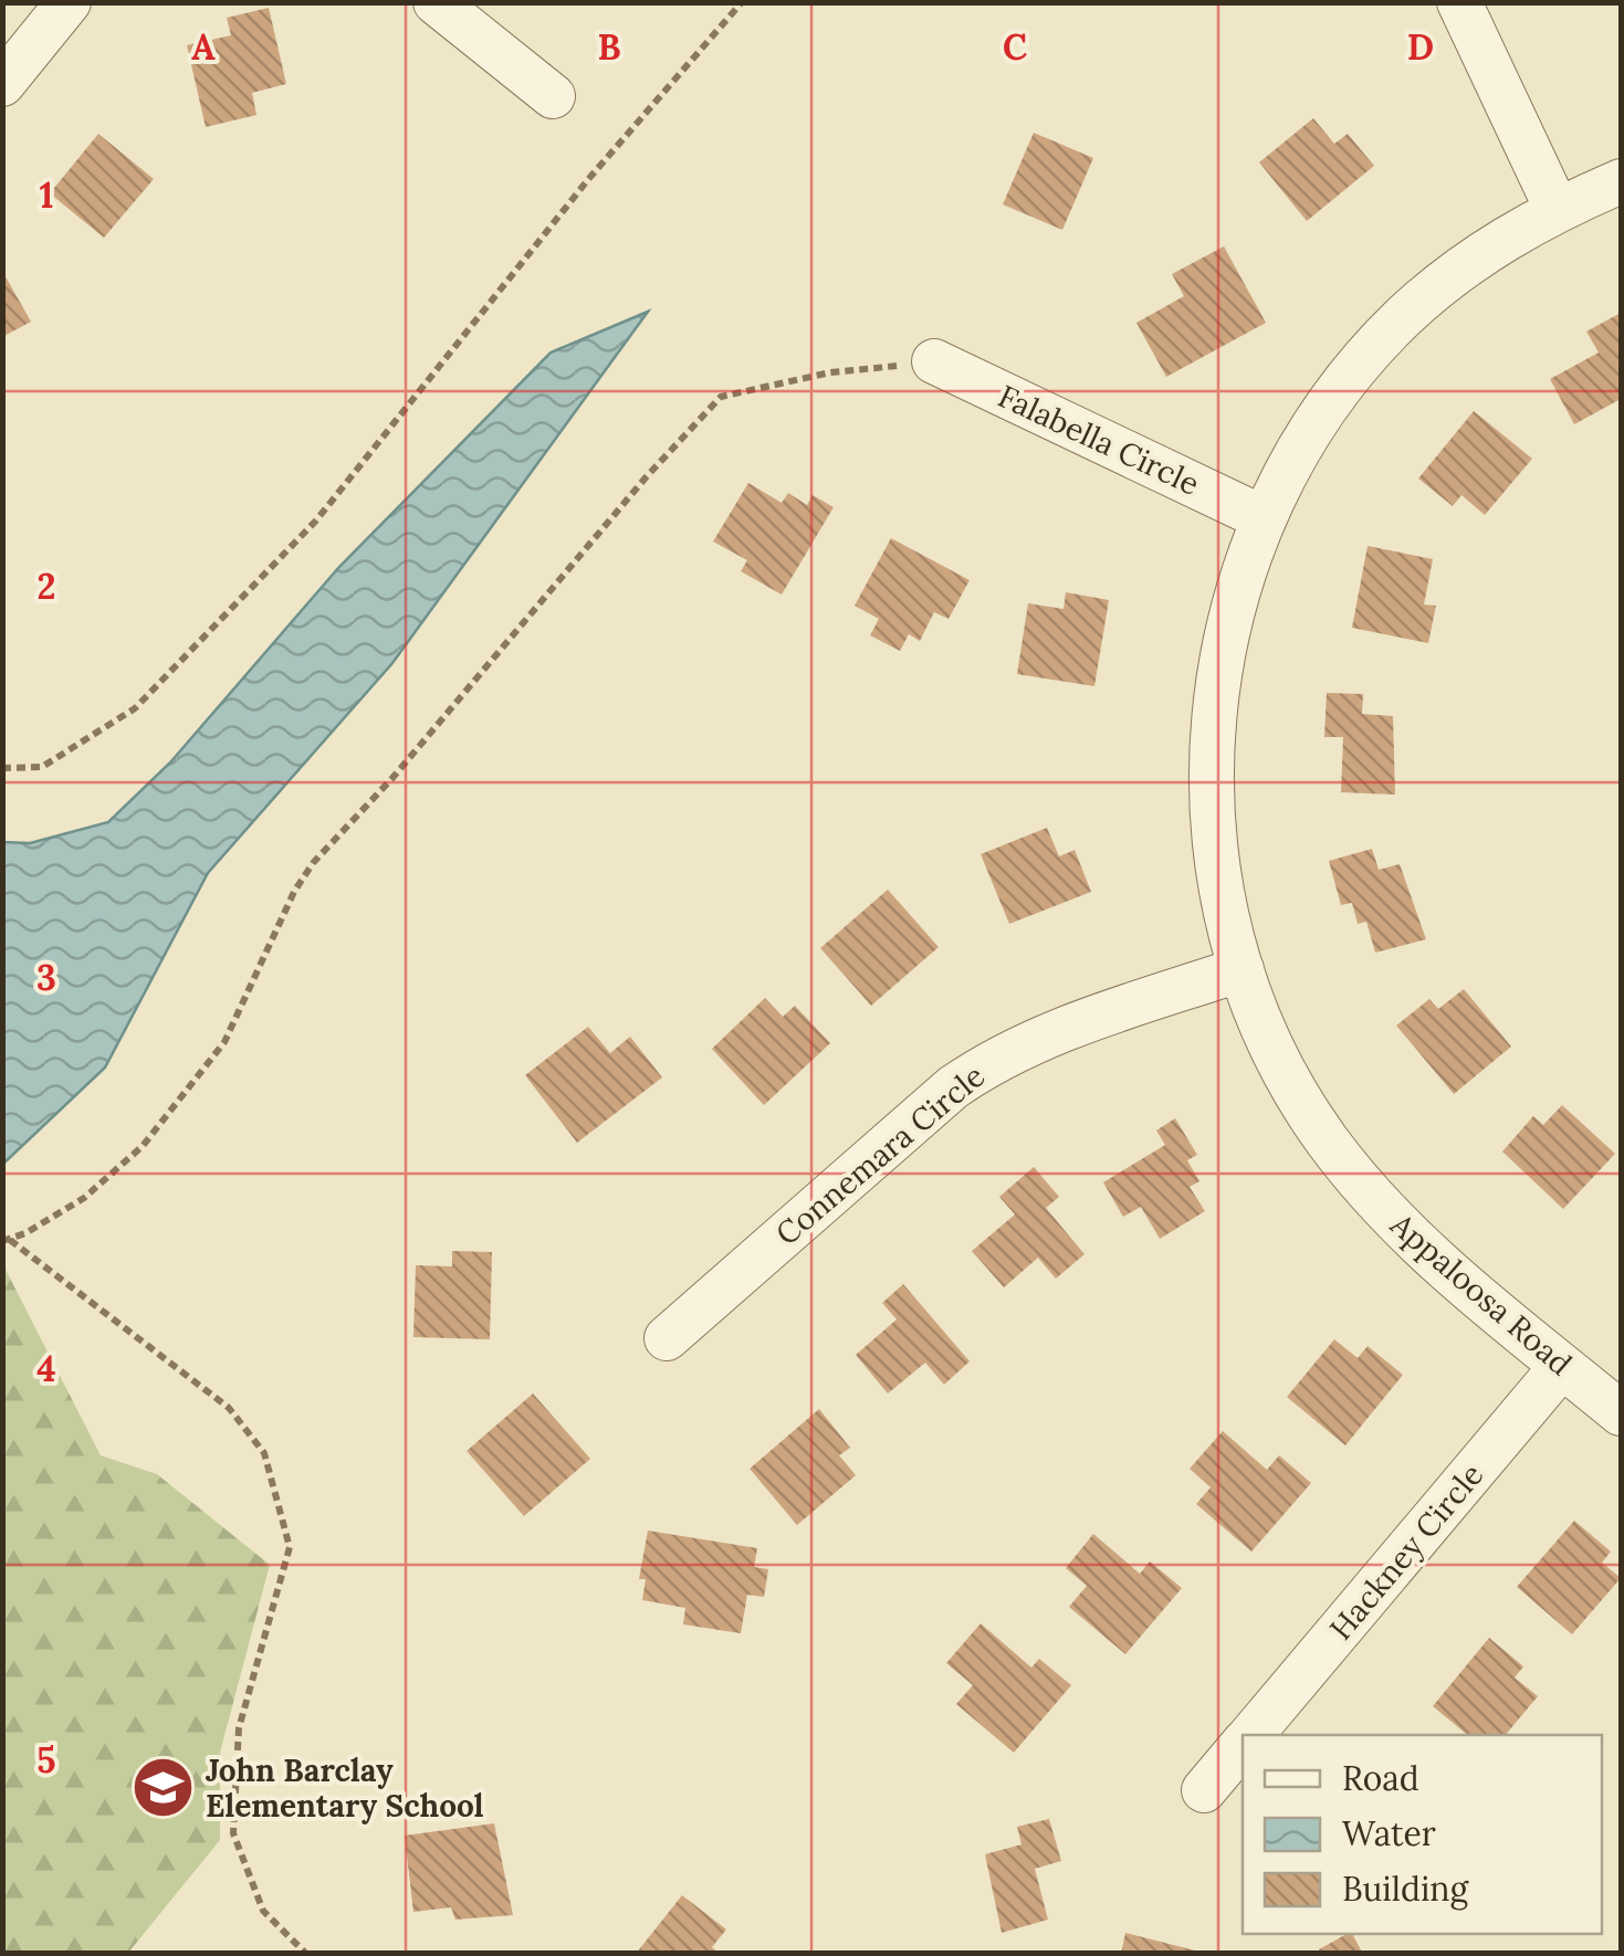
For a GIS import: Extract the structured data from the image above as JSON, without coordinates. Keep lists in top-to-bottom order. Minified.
{"streets":{"street":["Falabella Circle","Connemara Circle","Appaloosa Road","Hackney Circle"]},"crossings":[["Falabella Circle","Appaloosa Road"],["Connemara Circle","Appaloosa Road"],["Appaloosa Road","Hackney Circle"]],"places":{"school or university":["John Barclay Elementary School"]},"legend":["Road","Water","Building"],"grid":{"columns":["A","B","C","D"],"rows":["1","2","3","4","5"]}}
